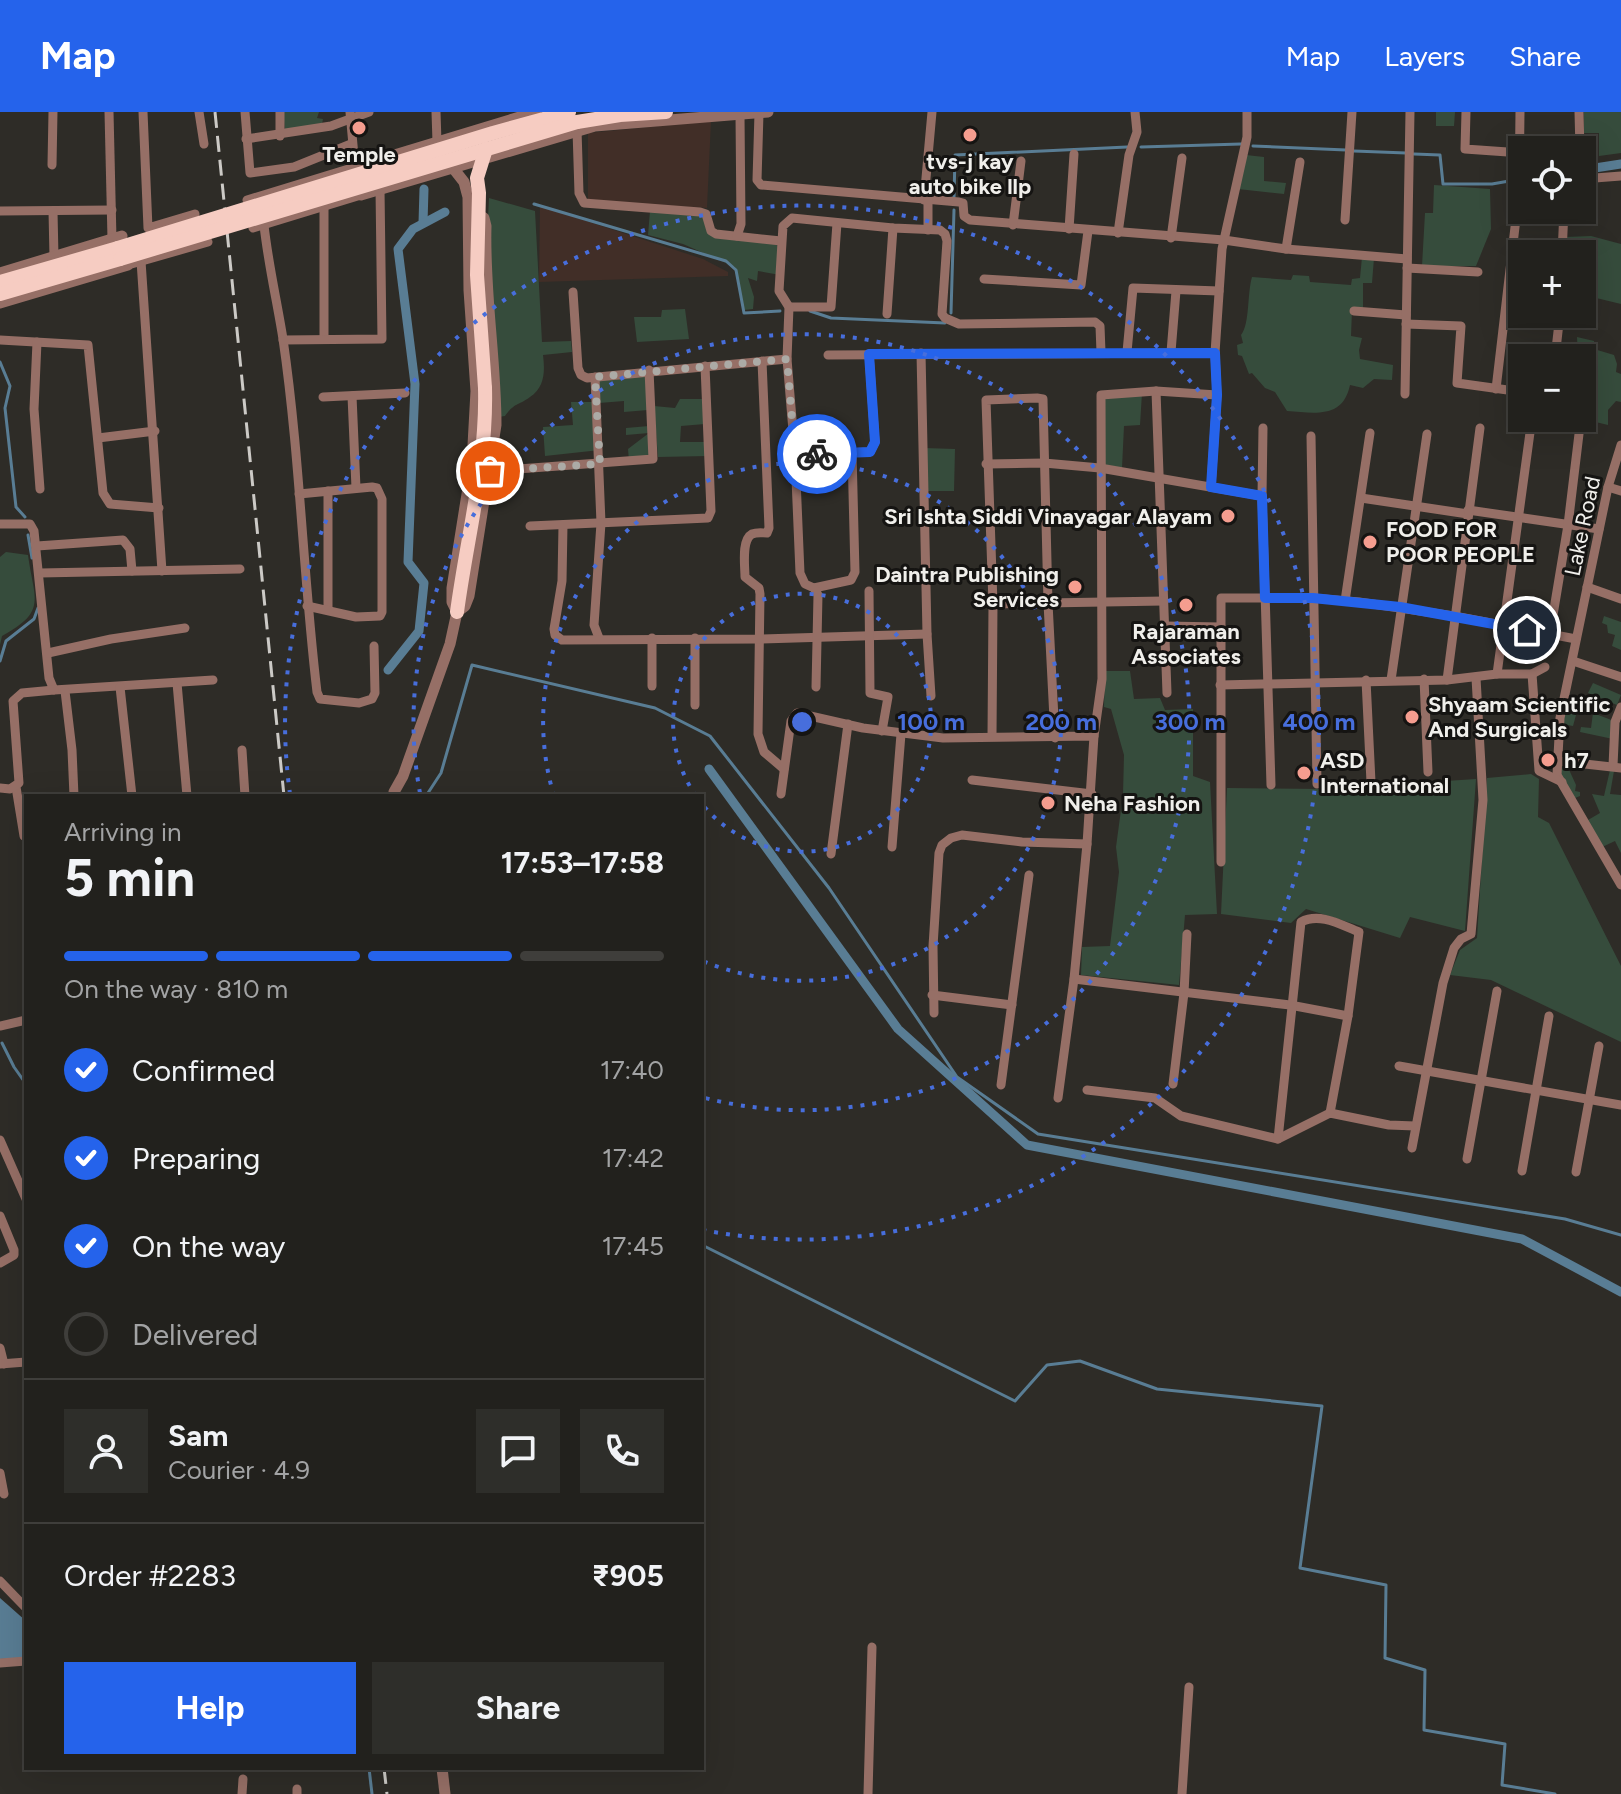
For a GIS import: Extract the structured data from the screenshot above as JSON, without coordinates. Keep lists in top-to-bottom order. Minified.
{"streets":{"street":["Lake Road"]},"places":["Temple","tvs-j kay auto bike llp","Sri Ishta Siddi Vinayagar Alayam","FOOD FOR POOR PEOPLE","Daintra Publishing Services","Rajaraman Associates","Shyaam Scientific And Surgicals","h7","ASD International","Neha Fashion"],"page":{"header":"Map","nav":["Map","Layers","Share"],"map_buttons":["+","−"],"heading":["5 min","Arriving in","17:53–17:58"],"panel":["Sam","Courier · 4.9","Order #2283","₹905"],"bar":"On the way · 810 m","list":[["Confirmed","17:40"],["Preparing","17:42"],["On the way","17:45"],"Delivered"],"buttons":["Help","Share"]},"rings":["100 m","200 m","300 m","400 m"]}
